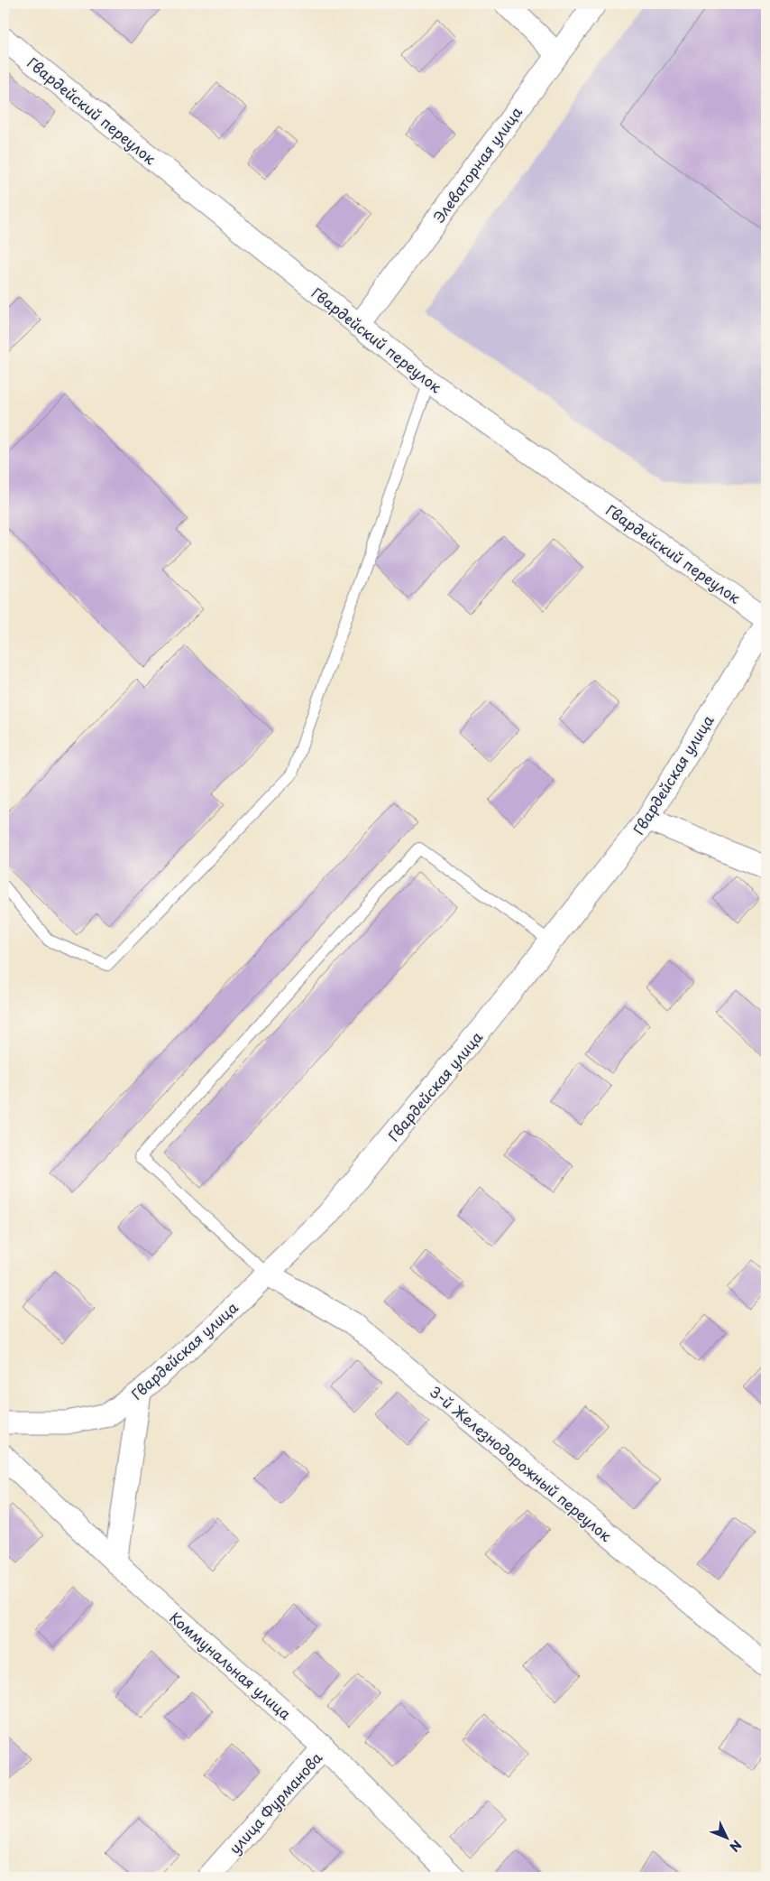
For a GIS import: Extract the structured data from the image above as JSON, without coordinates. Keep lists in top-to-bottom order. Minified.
{"streets":{"street":["Гвардейский переулок","Элеваторная улица","Гвардейская улица","3-й Железнодорожный переулок","Коммунальная улица","улица Фурманова"]},"crossings":[["Гвардейский переулок","Элеваторная улица"],["Гвардейская улица","3-й Железнодорожный переулок"],["Коммунальная улица","улица Фурманова"]],"north":"bottom right"}
